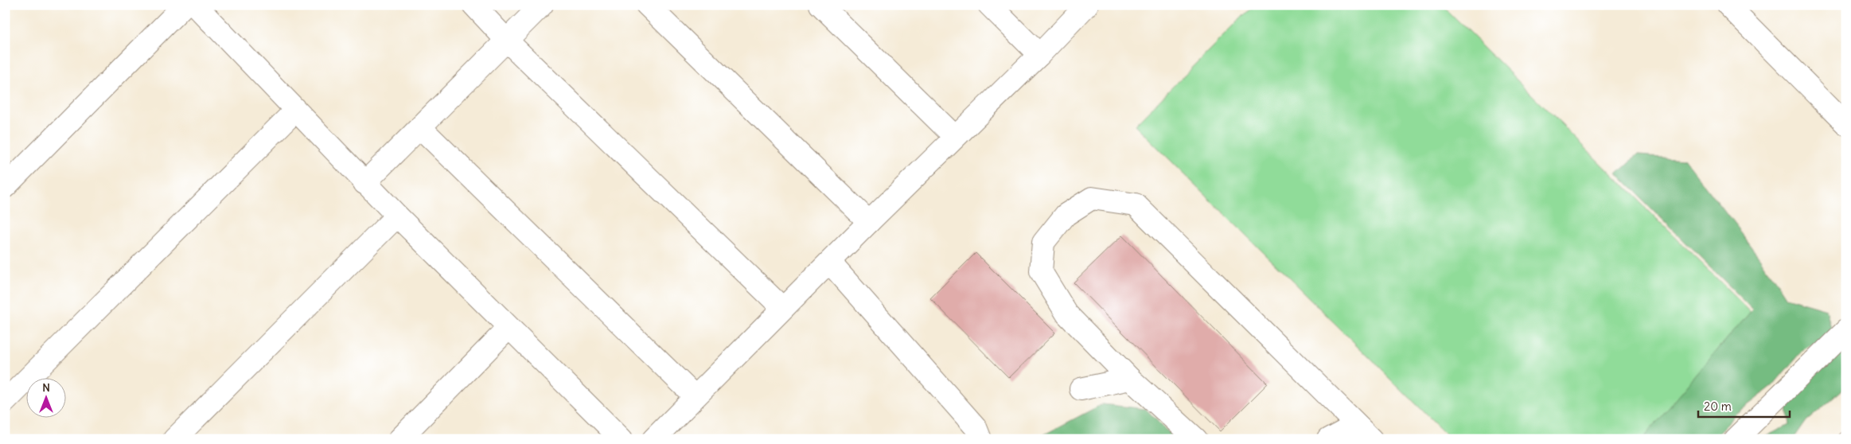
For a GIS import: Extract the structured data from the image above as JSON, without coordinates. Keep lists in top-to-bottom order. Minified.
{"scale_bar":"20 m","north":"top"}
